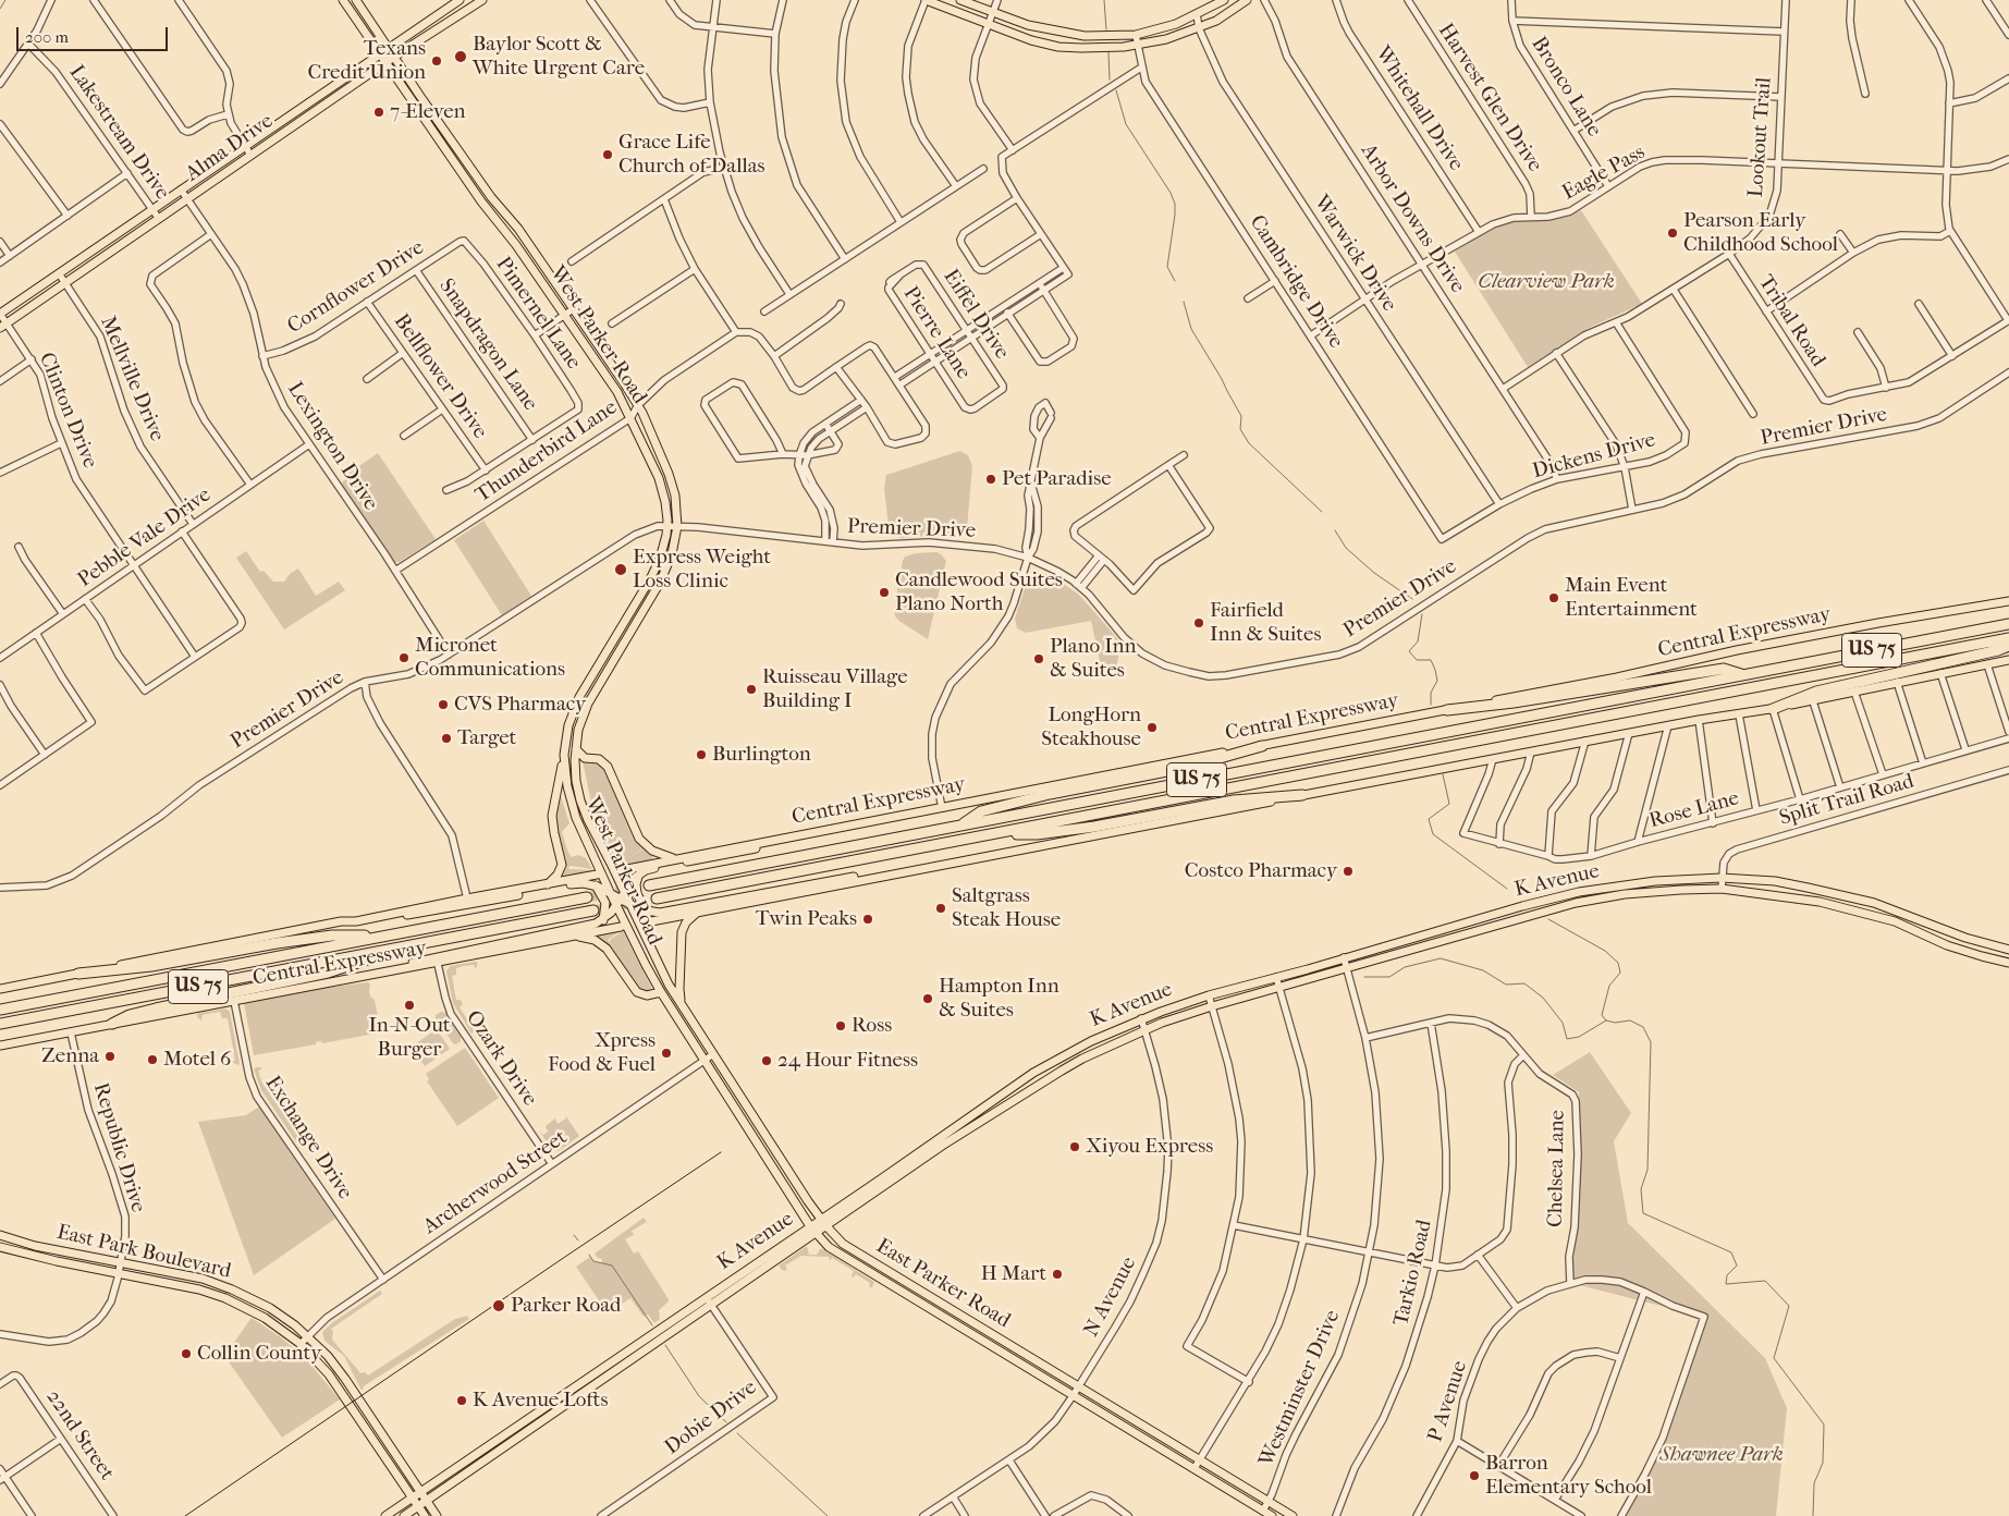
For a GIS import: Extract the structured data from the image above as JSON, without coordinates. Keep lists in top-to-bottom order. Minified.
{"streets":{"highway":["Central Expressway","US 75"],"main road":["Alma Drive","West Parker Road","K Avenue","East Park Boulevard","East Parker Road"],"street":["Bronco Lane","Harvest Glen Drive","Whitehall Drive","Lakestream Drive","Lookout Trail","Eagle Pass","Arbor Downs Drive","Warwick Drive","Cambridge Drive","Cornflower Drive","Pimernel Lane","Eiffel Drive","Tribal Road","Pierre Lane","Snapdragon Lane","Bellflower Drive","Mellville Drive","Clinton Drive","Premier Drive","Lexington Drive","Thunderbird Lane","Dickens Drive","Pebble Vale Drive","Split Trail Road","Rose Lane","Ozark Drive","Exchange Drive","Republic Drive","Chelsea Lane","Archerwood Street","Tarkio Road","N Avenue","Westminster Drive","P Avenue","Dobie Drive","22nd Street"]},"crossings":[["Bronco Lane","Eagle Pass"],["Harvest Glen Drive","Eagle Pass"],["Whitehall Drive","Eagle Pass"],["Lakestream Drive","Alma Drive"],["Lookout Trail","Eagle Pass"],["Lookout Trail","Arbor Downs Drive"],["Lookout Trail","Tribal Road"],["Lookout Trail","Dickens Drive"],["Alma Drive","West Parker Road"],["Alma Drive","Mellville Drive"],["Alma Drive","Clinton Drive"],["Alma Drive","Lexington Drive"],["Eagle Pass","Arbor Downs Drive"],["Eagle Pass","Warwick Drive"],["Eagle Pass","Cambridge Drive"],["Arbor Downs Drive","Dickens Drive"],["Warwick Drive","Dickens Drive"],["Cambridge Drive","Dickens Drive"],["Cornflower Drive","Pimernel Lane"],["Cornflower Drive","Snapdragon Lane"],["Cornflower Drive","Bellflower Drive"],["Cornflower Drive","Lexington Drive"],["Pimernel Lane","Snapdragon Lane"],["Eiffel Drive","Pierre Lane"],["West Parker Road","Premier Drive"],["West Parker Road","Thunderbird Lane"],["West Parker Road","East Parker Road"],["Mellville Drive","Pebble Vale Drive"],["Clinton Drive","Pebble Vale Drive"],["Premier Drive","Lexington Drive"],["Lexington Drive","Thunderbird Lane"],["Lexington Drive","Pebble Vale Drive"],["Central Expressway","Ozark Drive"],["Central Expressway","Exchange Drive"],["Central Expressway","Republic Drive"],["Split Trail Road","K Avenue"],["K Avenue","East Park Boulevard"],["K Avenue","East Parker Road"],["K Avenue","N Avenue"],["K Avenue","Westminster Drive"],["K Avenue","Dobie Drive"],["Ozark Drive","Archerwood Street"],["Exchange Drive","Archerwood Street"],["Republic Drive","East Park Boulevard"],["Chelsea Lane","Tarkio Road"],["Chelsea Lane","Westminster Drive"],["Chelsea Lane","P Avenue"],["Archerwood Street","East Park Boulevard"],["Archerwood Street","East Parker Road"],["East Parker Road","N Avenue"],["East Parker Road","Westminster Drive"]],"parks":["Clearview Park","Shawnee Park"],"places":["Baylor Scott & White Urgent Care","Texans Credit Union","7-Eleven","Grace Life Church of Dallas","Pearson Early Childhood School","Pet Paradise","Express Weight Loss Clinic","Candlewood Suites Plano North","Main Event Entertainment","Fairfield Inn & Suites","Micronet Communications","Plano Inn & Suites","Ruisseau Village Building I","CVS Pharmacy","LongHorn Steakhouse","Target","Burlington","Costco Pharmacy","Saltgrass Steak House","Twin Peaks","Hampton Inn & Suites","In-N-Out Burger","Ross","Xpress Food & Fuel","Zenna","Motel 6","24 Hour Fitness","Xiyou Express","H Mart","Parker Road","Collin County","K Avenue Lofts","Barron Elementary School"],"scale_bar":"200 m"}
